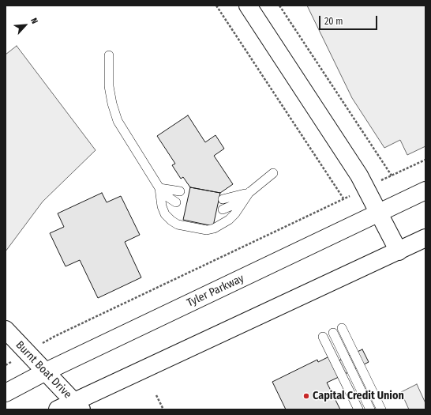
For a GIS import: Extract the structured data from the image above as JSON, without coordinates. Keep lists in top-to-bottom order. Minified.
{"streets":{"main road":["Tyler Parkway","Burnt Boat Drive"]},"crossings":[["Tyler Parkway","Burnt Boat Drive"]],"places":["Capital Credit Union"],"scale_bar":"20 m","north":"top right"}
